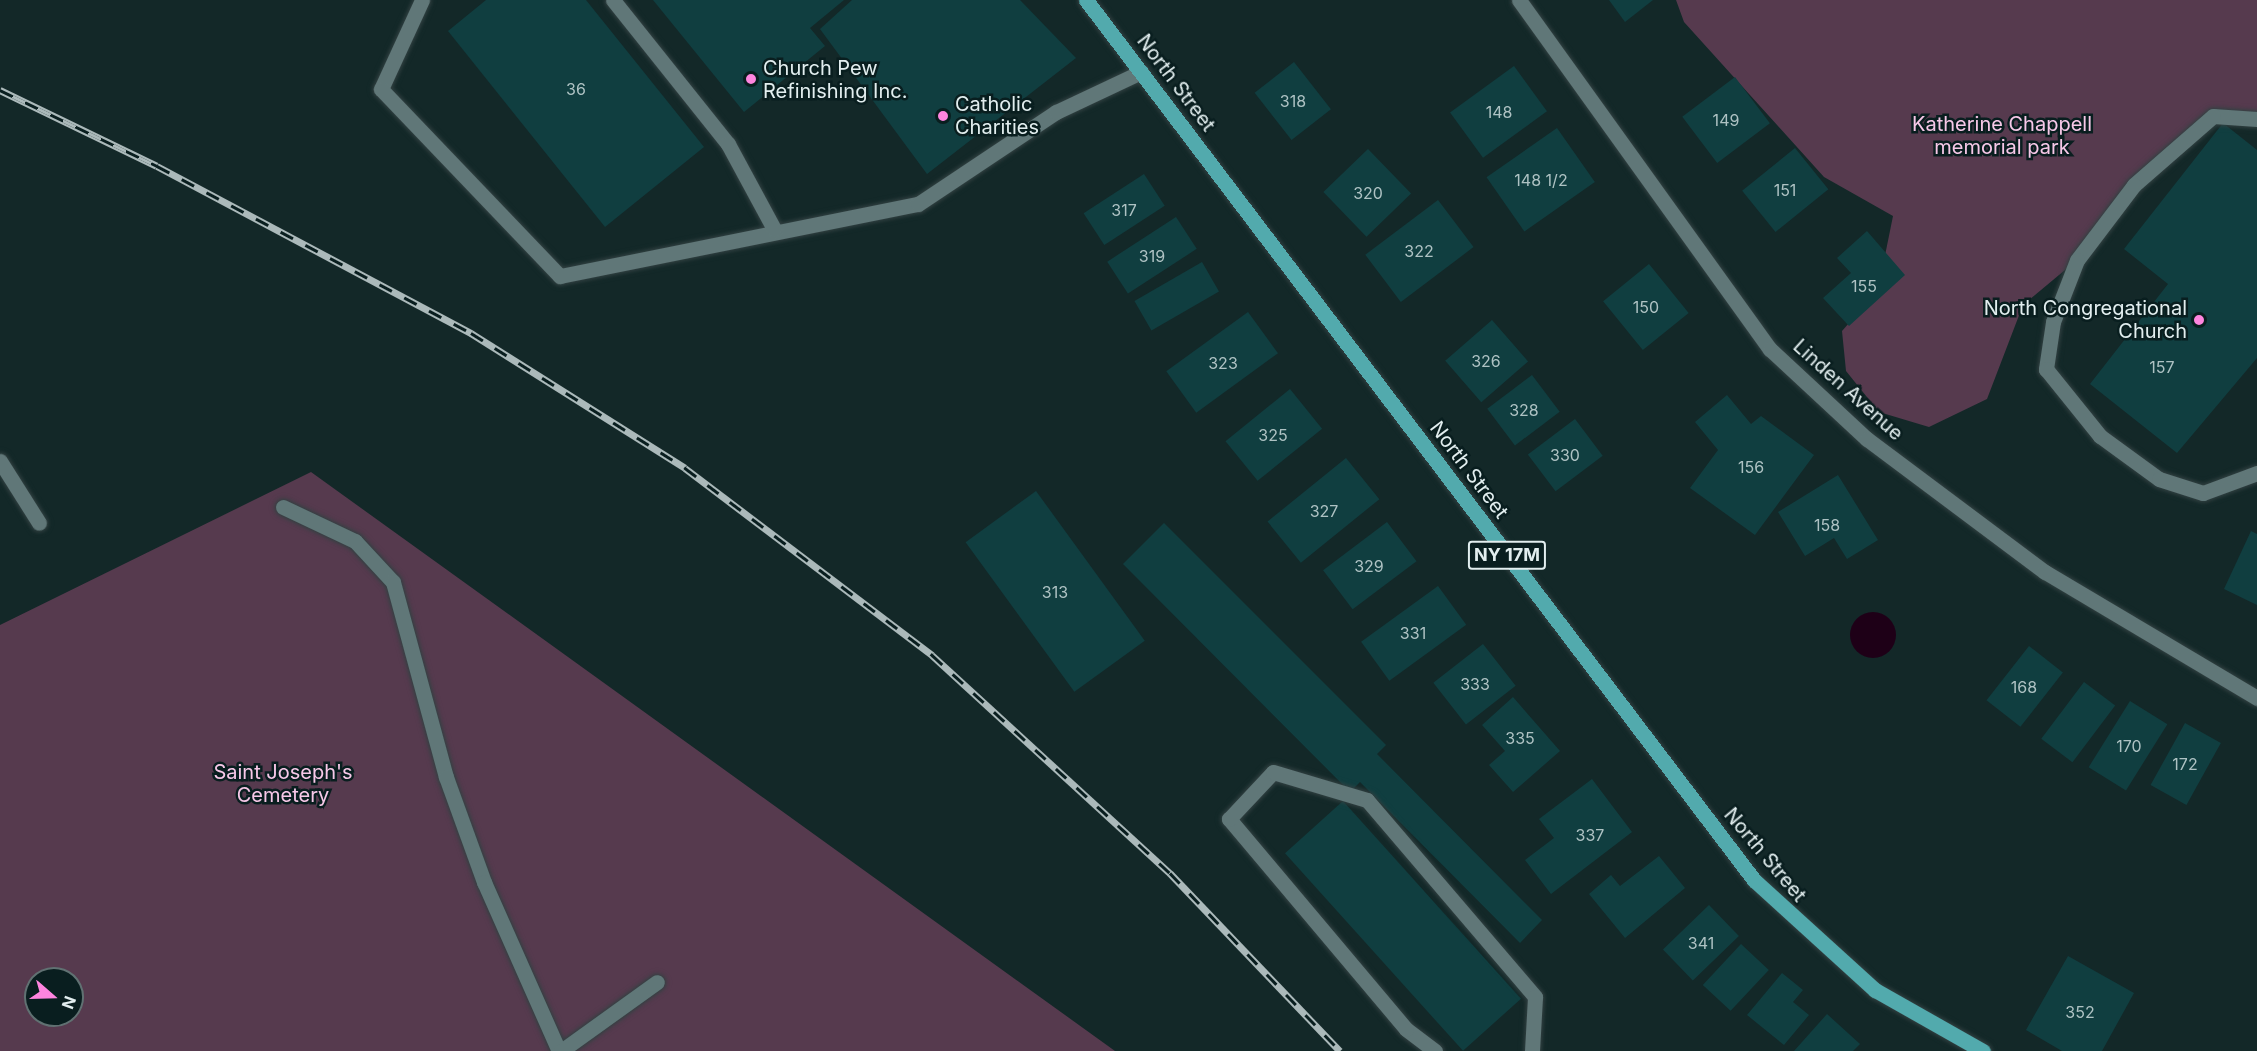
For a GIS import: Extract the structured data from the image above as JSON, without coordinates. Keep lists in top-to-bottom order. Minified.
{"streets":{"main road":["North Street","NY 17M"],"street":["Linden Avenue"]},"parks":["Katherine Chappell memorial park","Saint Joseph's Cemetery"],"places":["Church Pew Refinishing Inc.","Catholic Charities","North Congregational Church"],"house_numbers":["36","318","148","149","148 1/2","151","320","317","322","319","155","150","326","323","157","328","325","330","156","327","158","329","313","331","333","168","335","170","172","337","341","352"],"north":"right"}
